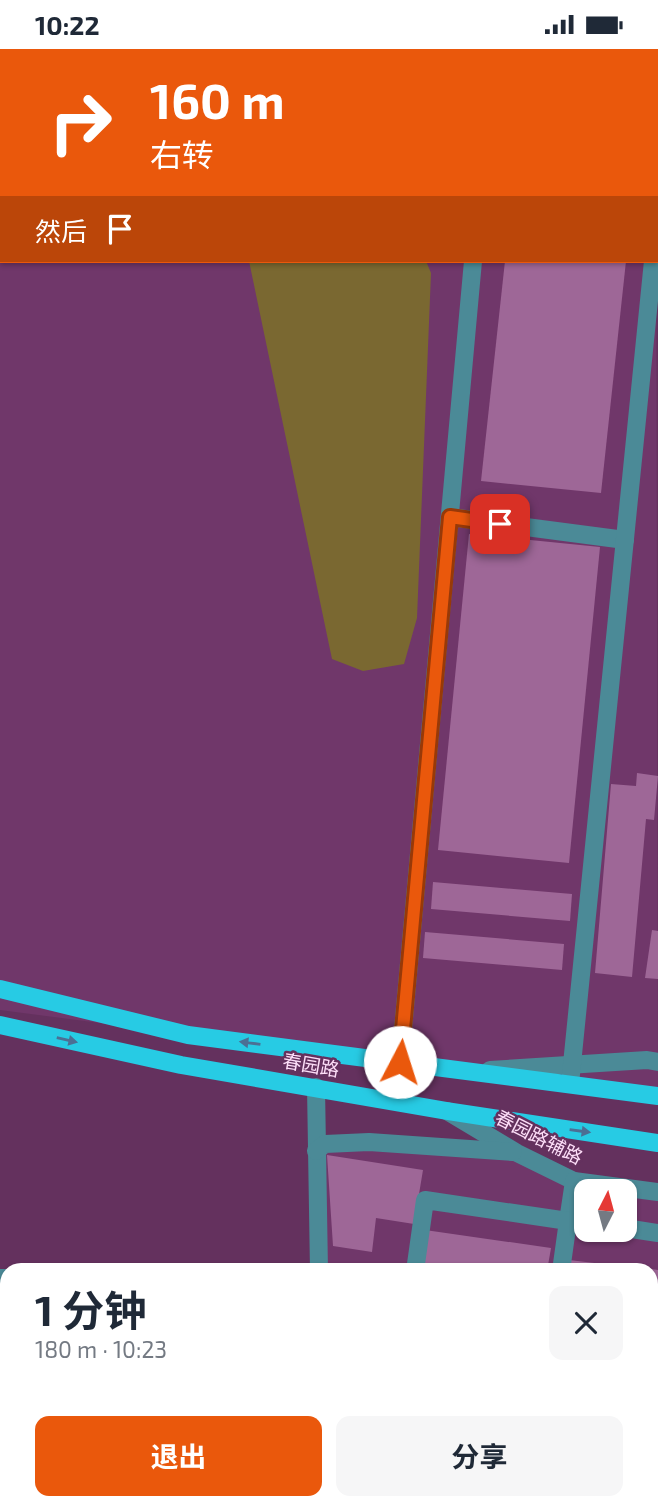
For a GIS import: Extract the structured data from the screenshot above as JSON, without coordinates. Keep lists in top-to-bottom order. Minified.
{"streets":{"main road":["春园路"],"street":["春园路辅路"]},"crossings":[["春园路","春园路辅路"]],"north":"top","page":{"status":"10:22","turn":["160 m","右转"],"then":"然后","heading":["1 分钟","180 m · 10:23"],"buttons":["退出","分享"]}}
